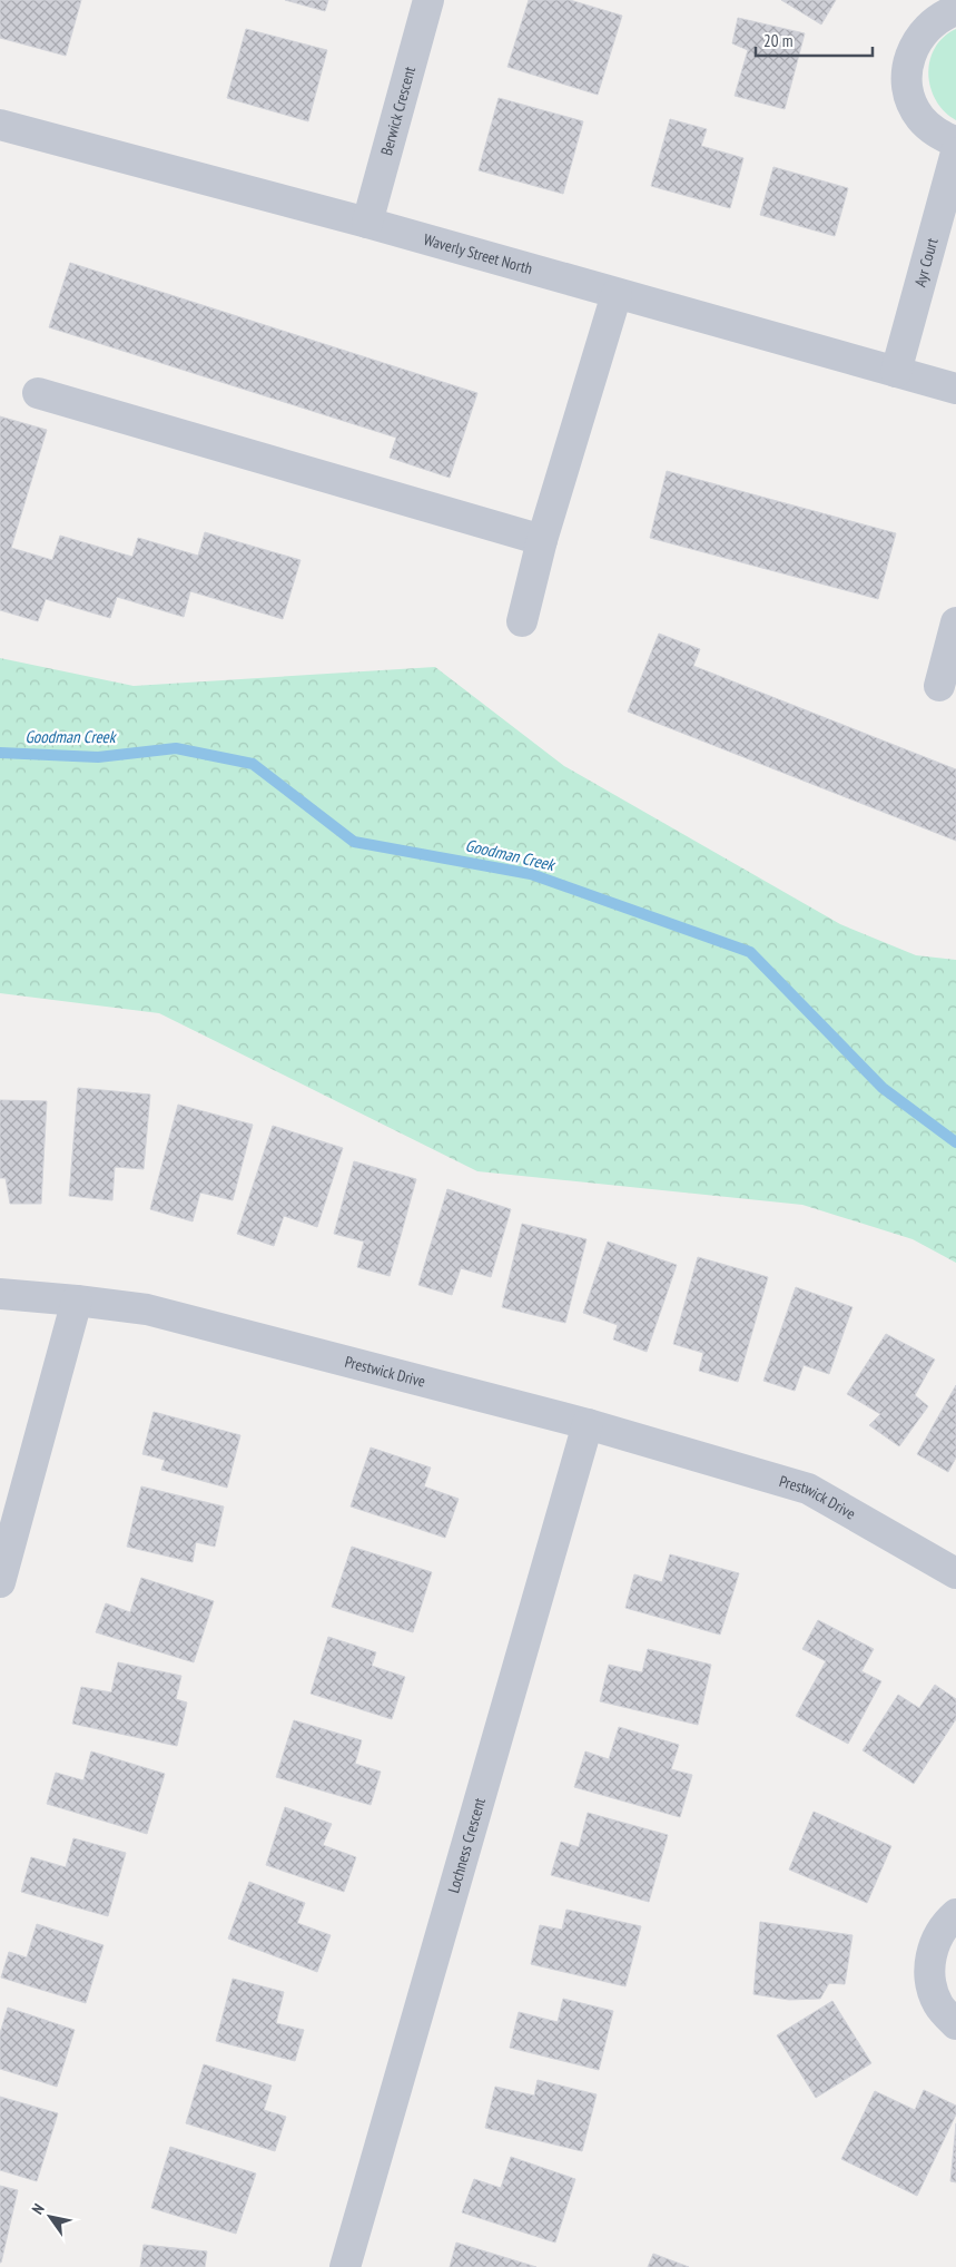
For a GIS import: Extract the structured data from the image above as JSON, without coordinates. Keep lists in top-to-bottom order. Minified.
{"streets":{"street":["Berwick Crescent","Waverly Street North","Ayr Court","Prestwick Drive","Lochness Crescent"]},"crossings":[["Berwick Crescent","Waverly Street North"],["Waverly Street North","Ayr Court"],["Prestwick Drive","Lochness Crescent"]],"water":["Goodman Creek"],"scale_bar":"20 m","north":"top left"}
